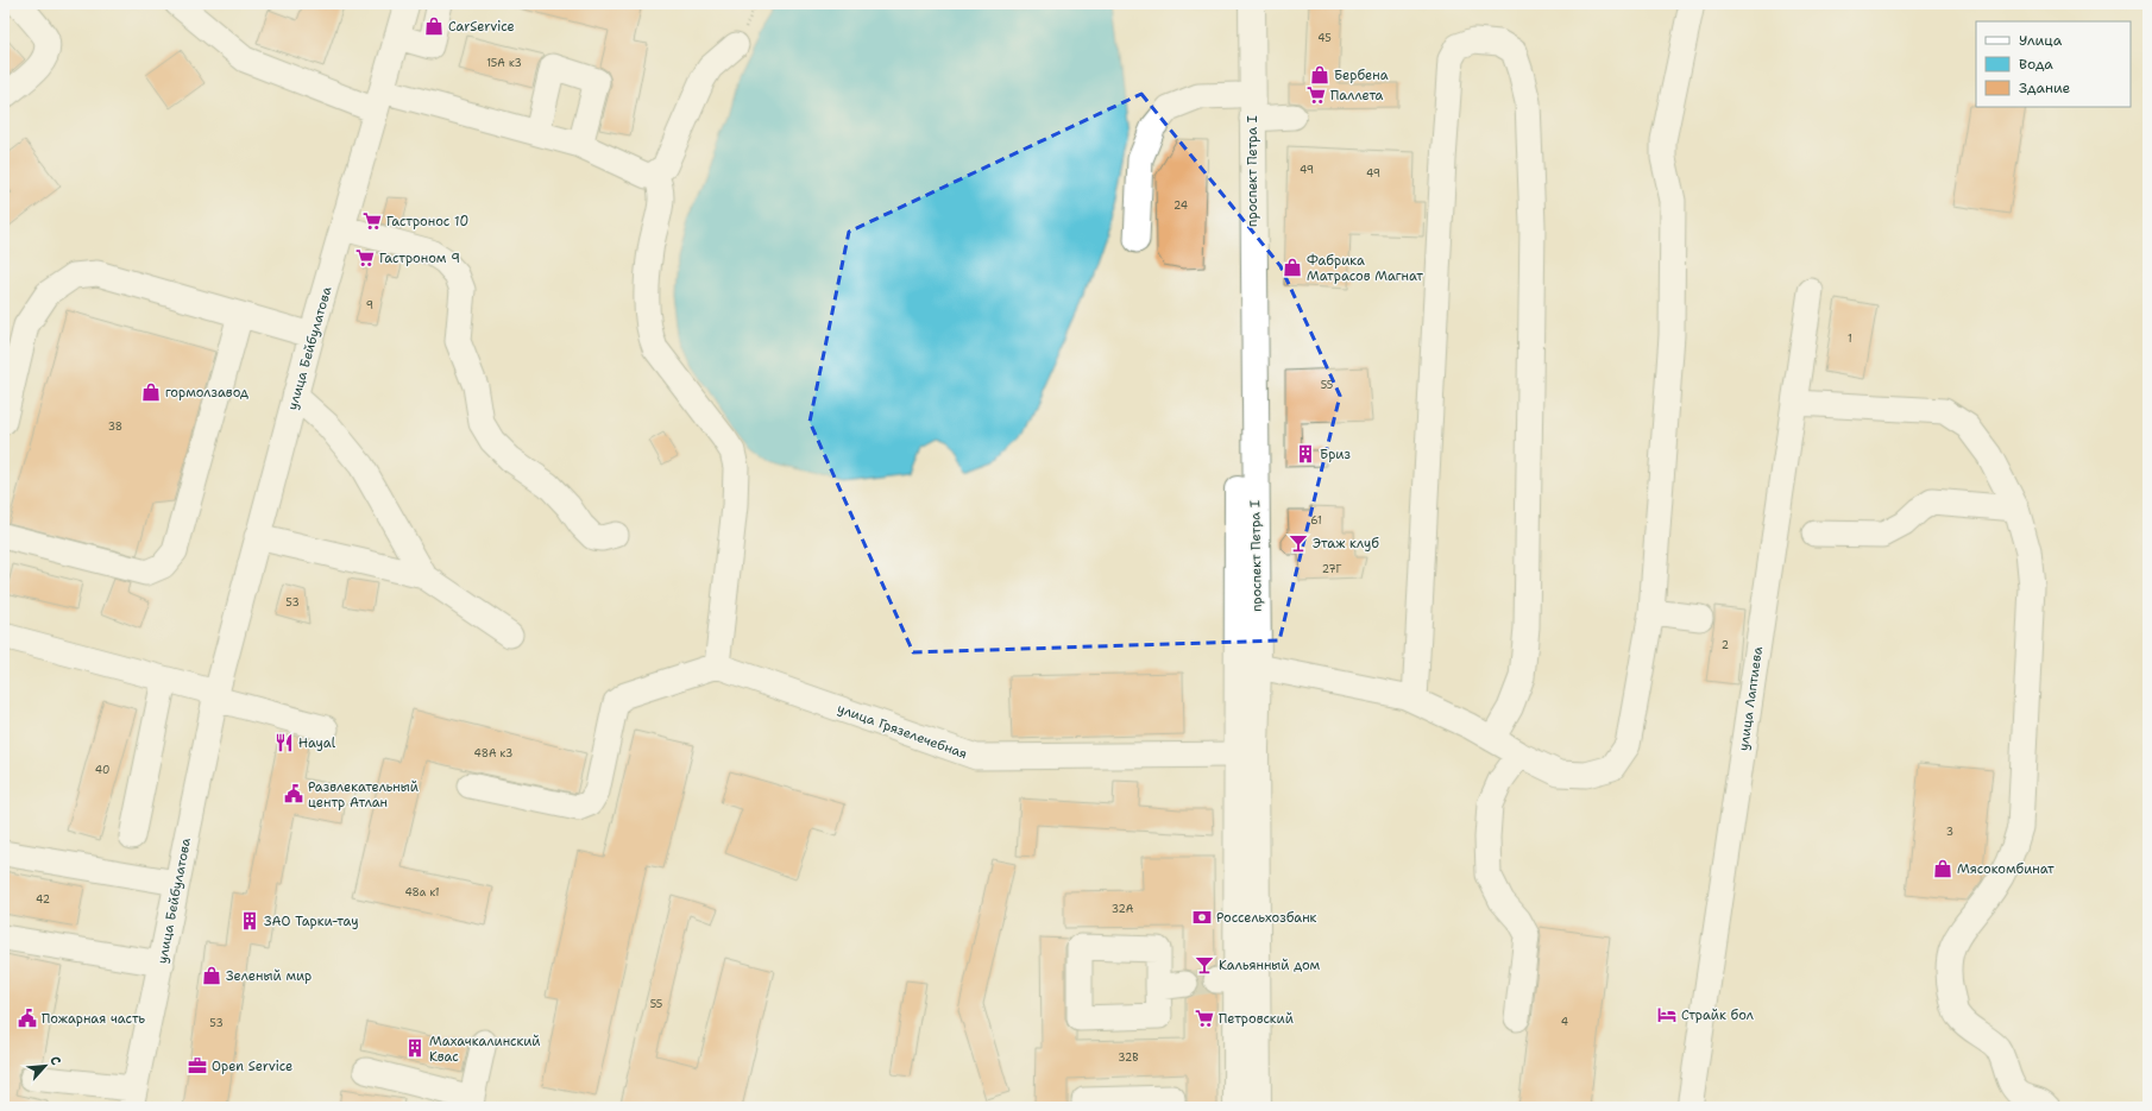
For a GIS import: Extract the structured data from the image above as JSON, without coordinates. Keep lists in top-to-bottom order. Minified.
{"streets":{"main road":["проспект Петра I"],"street":["улица Бейбулатова","улица Лаптиева","улица Грязелечебная"]},"crossings":[["проспект Петра I","улица Грязелечебная"]],"places":{"shop":["CarService","Бербена","Фабрика Матрасов Магнат","гормолзавод","Мясокомбинат","Зеленый мир"],"supermarket":["Паллета","Гастронос 10","Гастроном 9","Петровский"],"building":["Бриз","ЗАО Тарки-тау","Махачкалинский Квас"],"bar":["Этаж клуб","Кальянный дом"],"restaurant":["Hayal"],"public building":["Развлекательный центр Атлан","Пожарная часть"],"bank":["Россельхозбанк"],"hotel":["Страйк бол"],"office":["Open Service"]},"house_numbers":["45","15А к3","49","49","24","9","1","55","38","61","27Г","53","2","48А к3","40","3","48а к1","42","32А","55","4","53","32В"],"legend":["Улица","Вода","Здание"],"north":"top right"}
